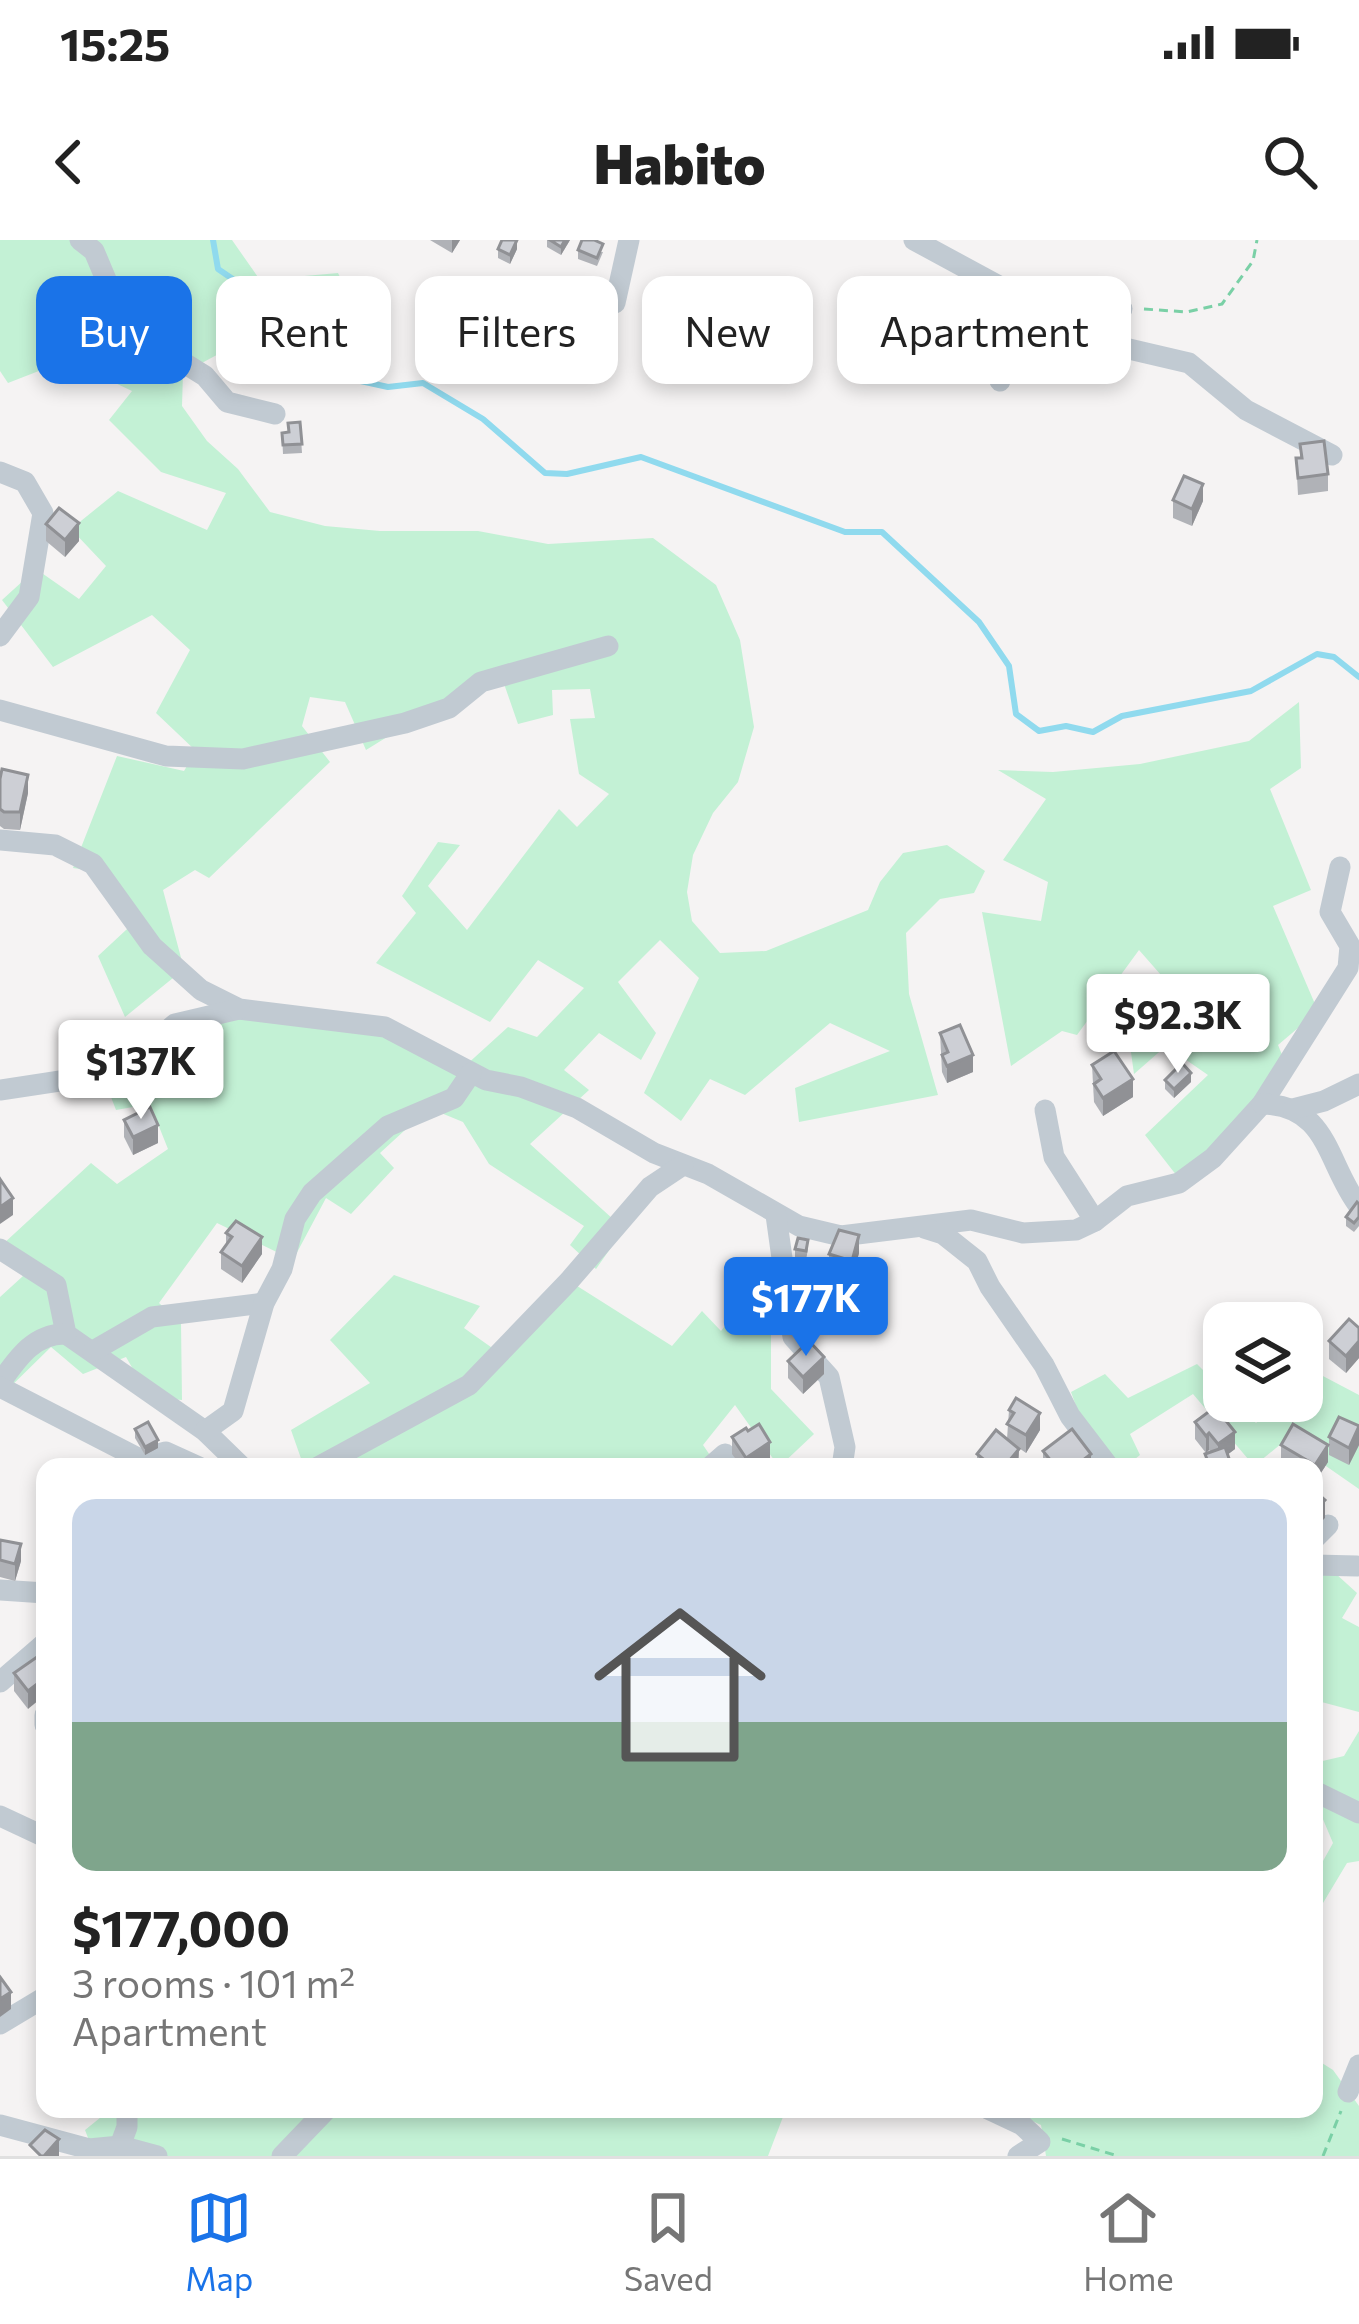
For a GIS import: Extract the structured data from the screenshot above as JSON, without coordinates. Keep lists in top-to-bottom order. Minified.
{"page":{"status":"15:25","header":"Habito","chip":["Buy","Rent","Filters","New","Apartment"],"price":["$92.3K","$137K","$177K"],"list":[{"name":"$177,000","note":"3 rooms · 101 m² · Apartment"}],"tabs":["Map","Saved","Home"]}}
